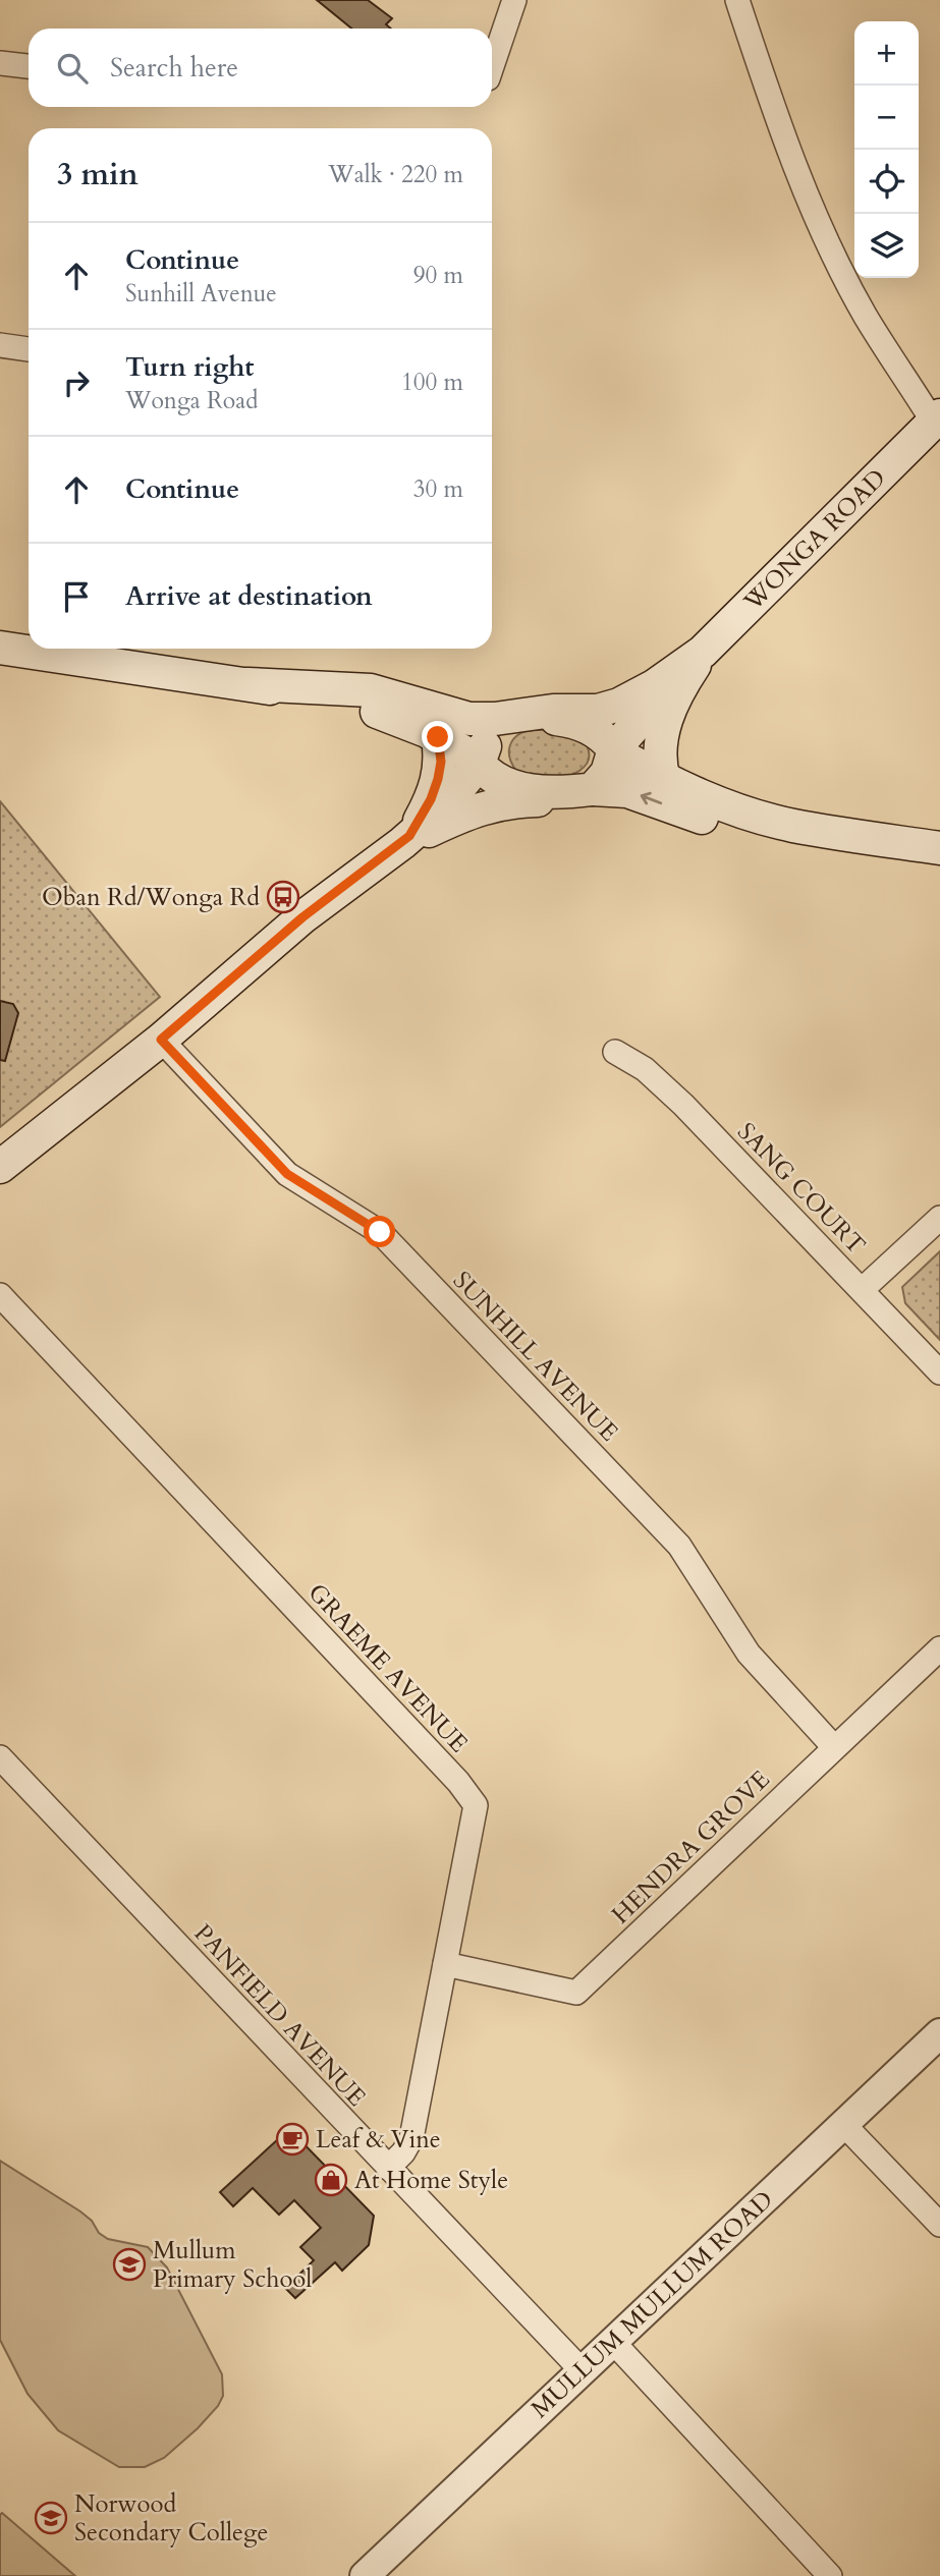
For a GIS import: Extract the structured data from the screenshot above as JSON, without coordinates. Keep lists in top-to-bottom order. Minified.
{"streets":{"main road":["WONGA ROAD"],"street":["SANG COURT","SUNHILL AVENUE","GRAEME AVENUE","HENDRA GROVE","PANFIELD AVENUE","MULLUM MULLUM ROAD"]},"crossings":[["SUNHILL AVENUE","HENDRA GROVE"],["GRAEME AVENUE","HENDRA GROVE"],["GRAEME AVENUE","PANFIELD AVENUE"],["PANFIELD AVENUE","MULLUM MULLUM ROAD"]],"places":{"bus stop":["Oban Rd/Wonga Rd"],"cafe":["Leaf & Vine"],"shop":["At Home Style"],"school or university":["Mullum Primary School","Norwood Secondary College"]},"page":{"map_buttons":["+","−"],"search":"Search here","heading":["3 min","Walk · 220 m"],"list":[["Continue","Sunhill Avenue","90 m"],["Turn right","Wonga Road","100 m"],["Continue","30 m"],"Arrive at destination"]}}
